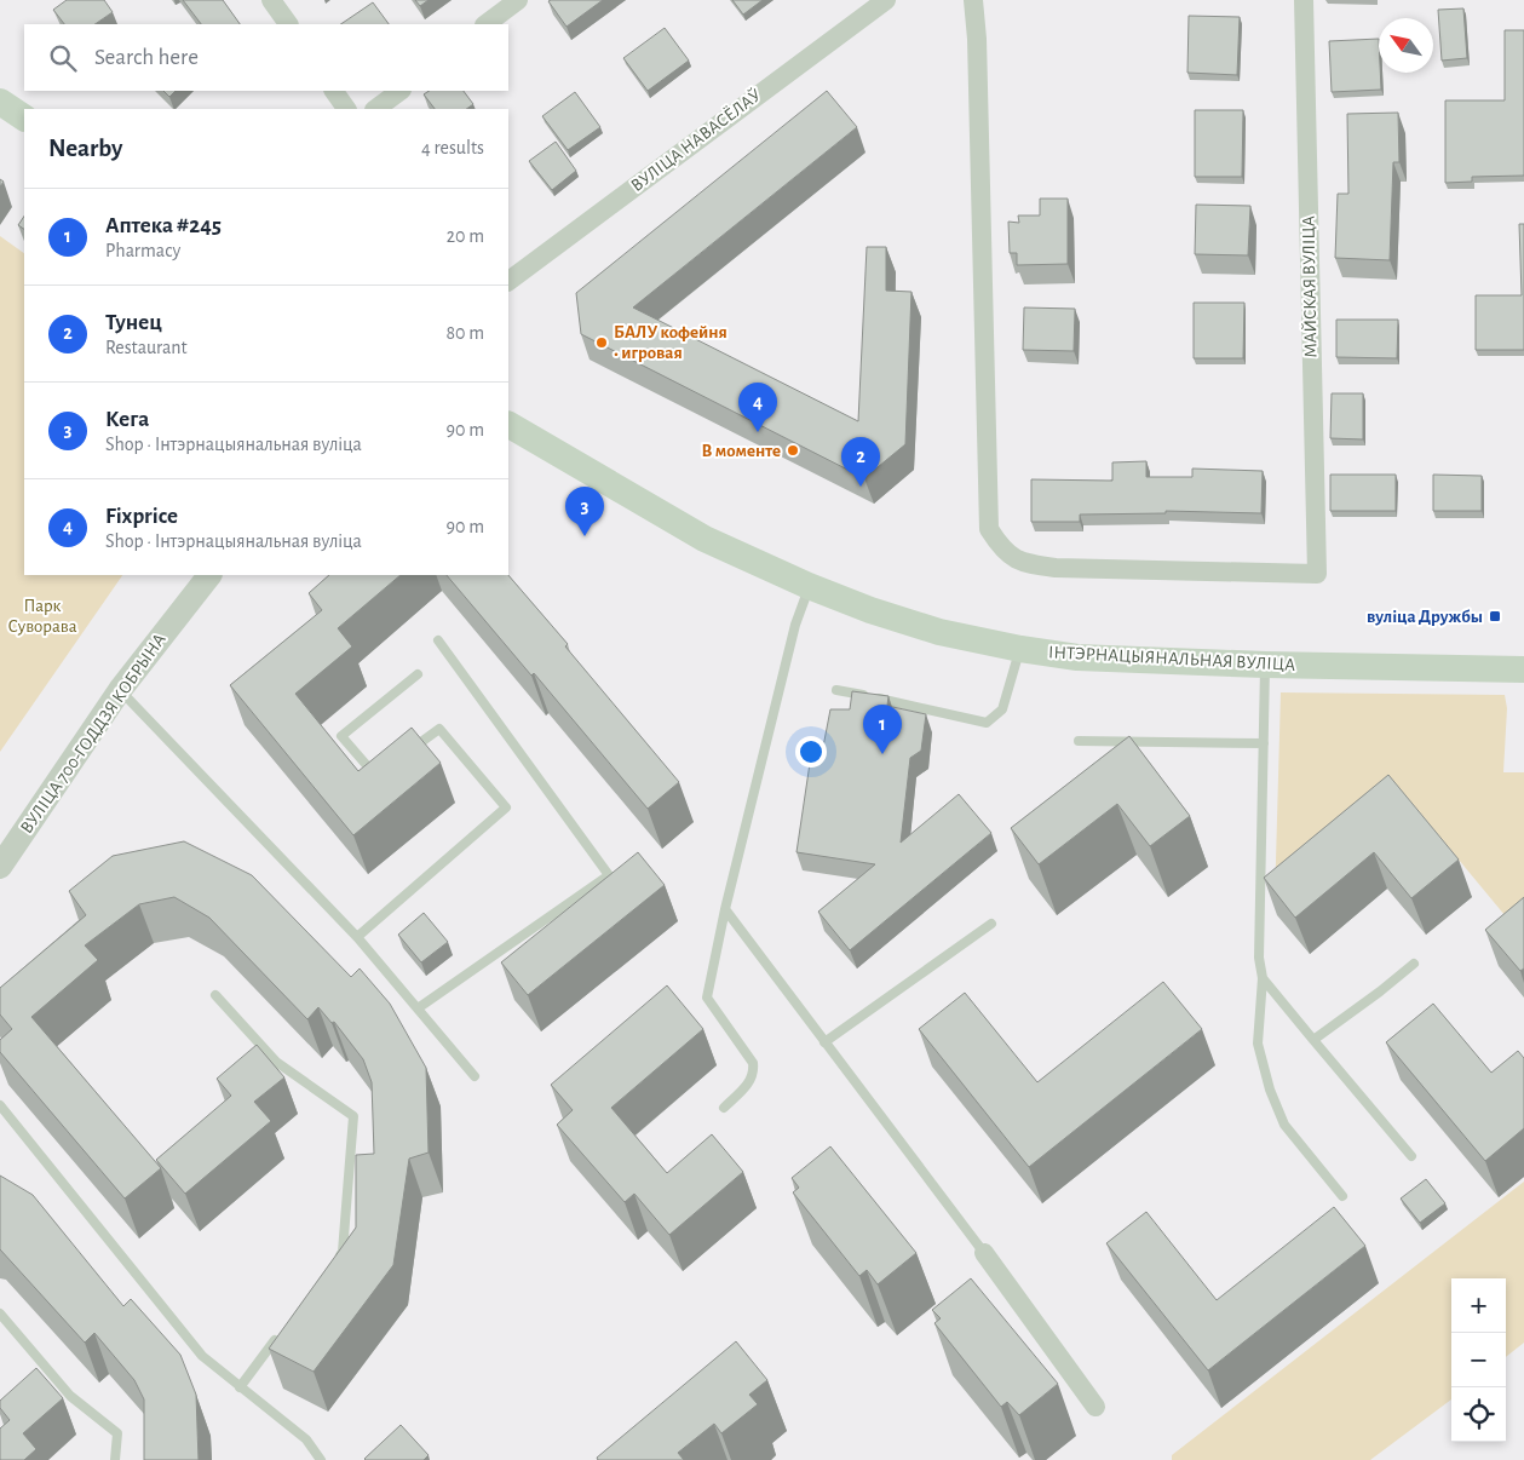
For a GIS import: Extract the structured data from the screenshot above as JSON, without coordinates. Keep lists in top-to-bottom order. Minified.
{"streets":{"main road":["ІНТЭРНАЦЫЯНАЛЬНАЯ ВУЛІЦА"],"street":["ВУЛІЦА НАВАСЁЛАЎ","МАЙСКАЯ ВУЛІЦА","ВУЛІЦА 700-ГОДДЗЯ КОБРЫНА"]},"parks":["Парк Суворава"],"places":{"other":["БАЛУ кофейня • игровая","В моменте"],"transit":["вуліца Дружбы"]},"north":"top left","page":{"search":"Search here","heading":["Nearby","4 results"],"list":[{"mark":"1","name":"Аптека #245","note":"Pharmacy","value":"20 m"},{"mark":"2","name":"Тунец","note":"Restaurant","value":"80 m"},{"mark":"3","name":"Кега","note":"Shop · Інтэрнацыянальная вуліца","value":"90 m"},{"mark":"4","name":"Fixprice","note":"Shop · Інтэрнацыянальная вуліца","value":"90 m"}],"pins":["4","2","3","1"],"map_buttons":["+","−"]}}
